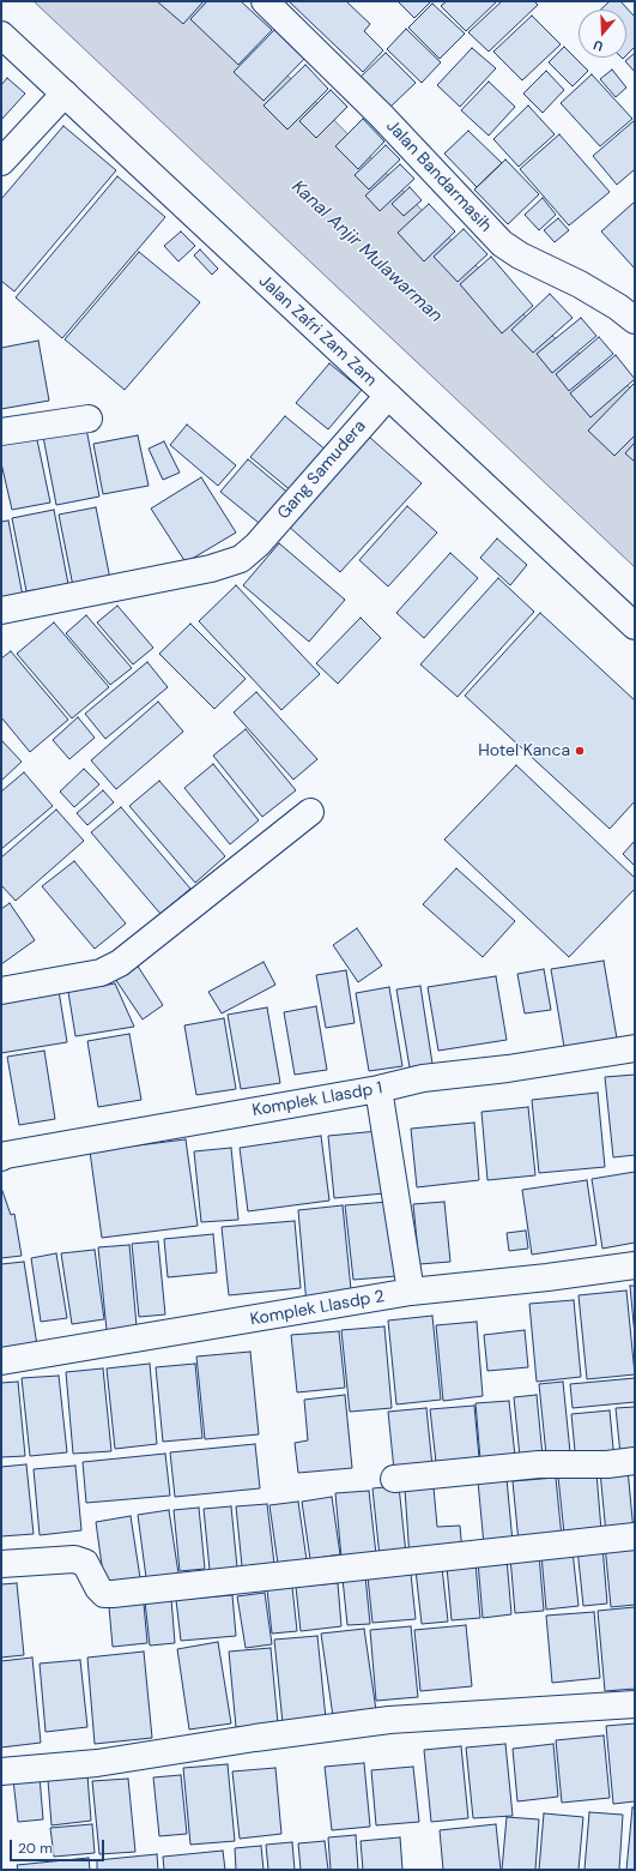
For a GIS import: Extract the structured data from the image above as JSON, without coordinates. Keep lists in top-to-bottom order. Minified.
{"streets":{"street":["Jalan Bandarmasih","Jalan Zafri Zam Zam","Gang Samudera","Komplek Llasdp 1","Komplek Llasdp 2"]},"crossings":[["Jalan Zafri Zam Zam","Gang Samudera"]],"water":["Kanal Anjir Mulawarman"],"places":["Hotel Kanca"],"scale_bar":"20 m","north":"bottom"}
